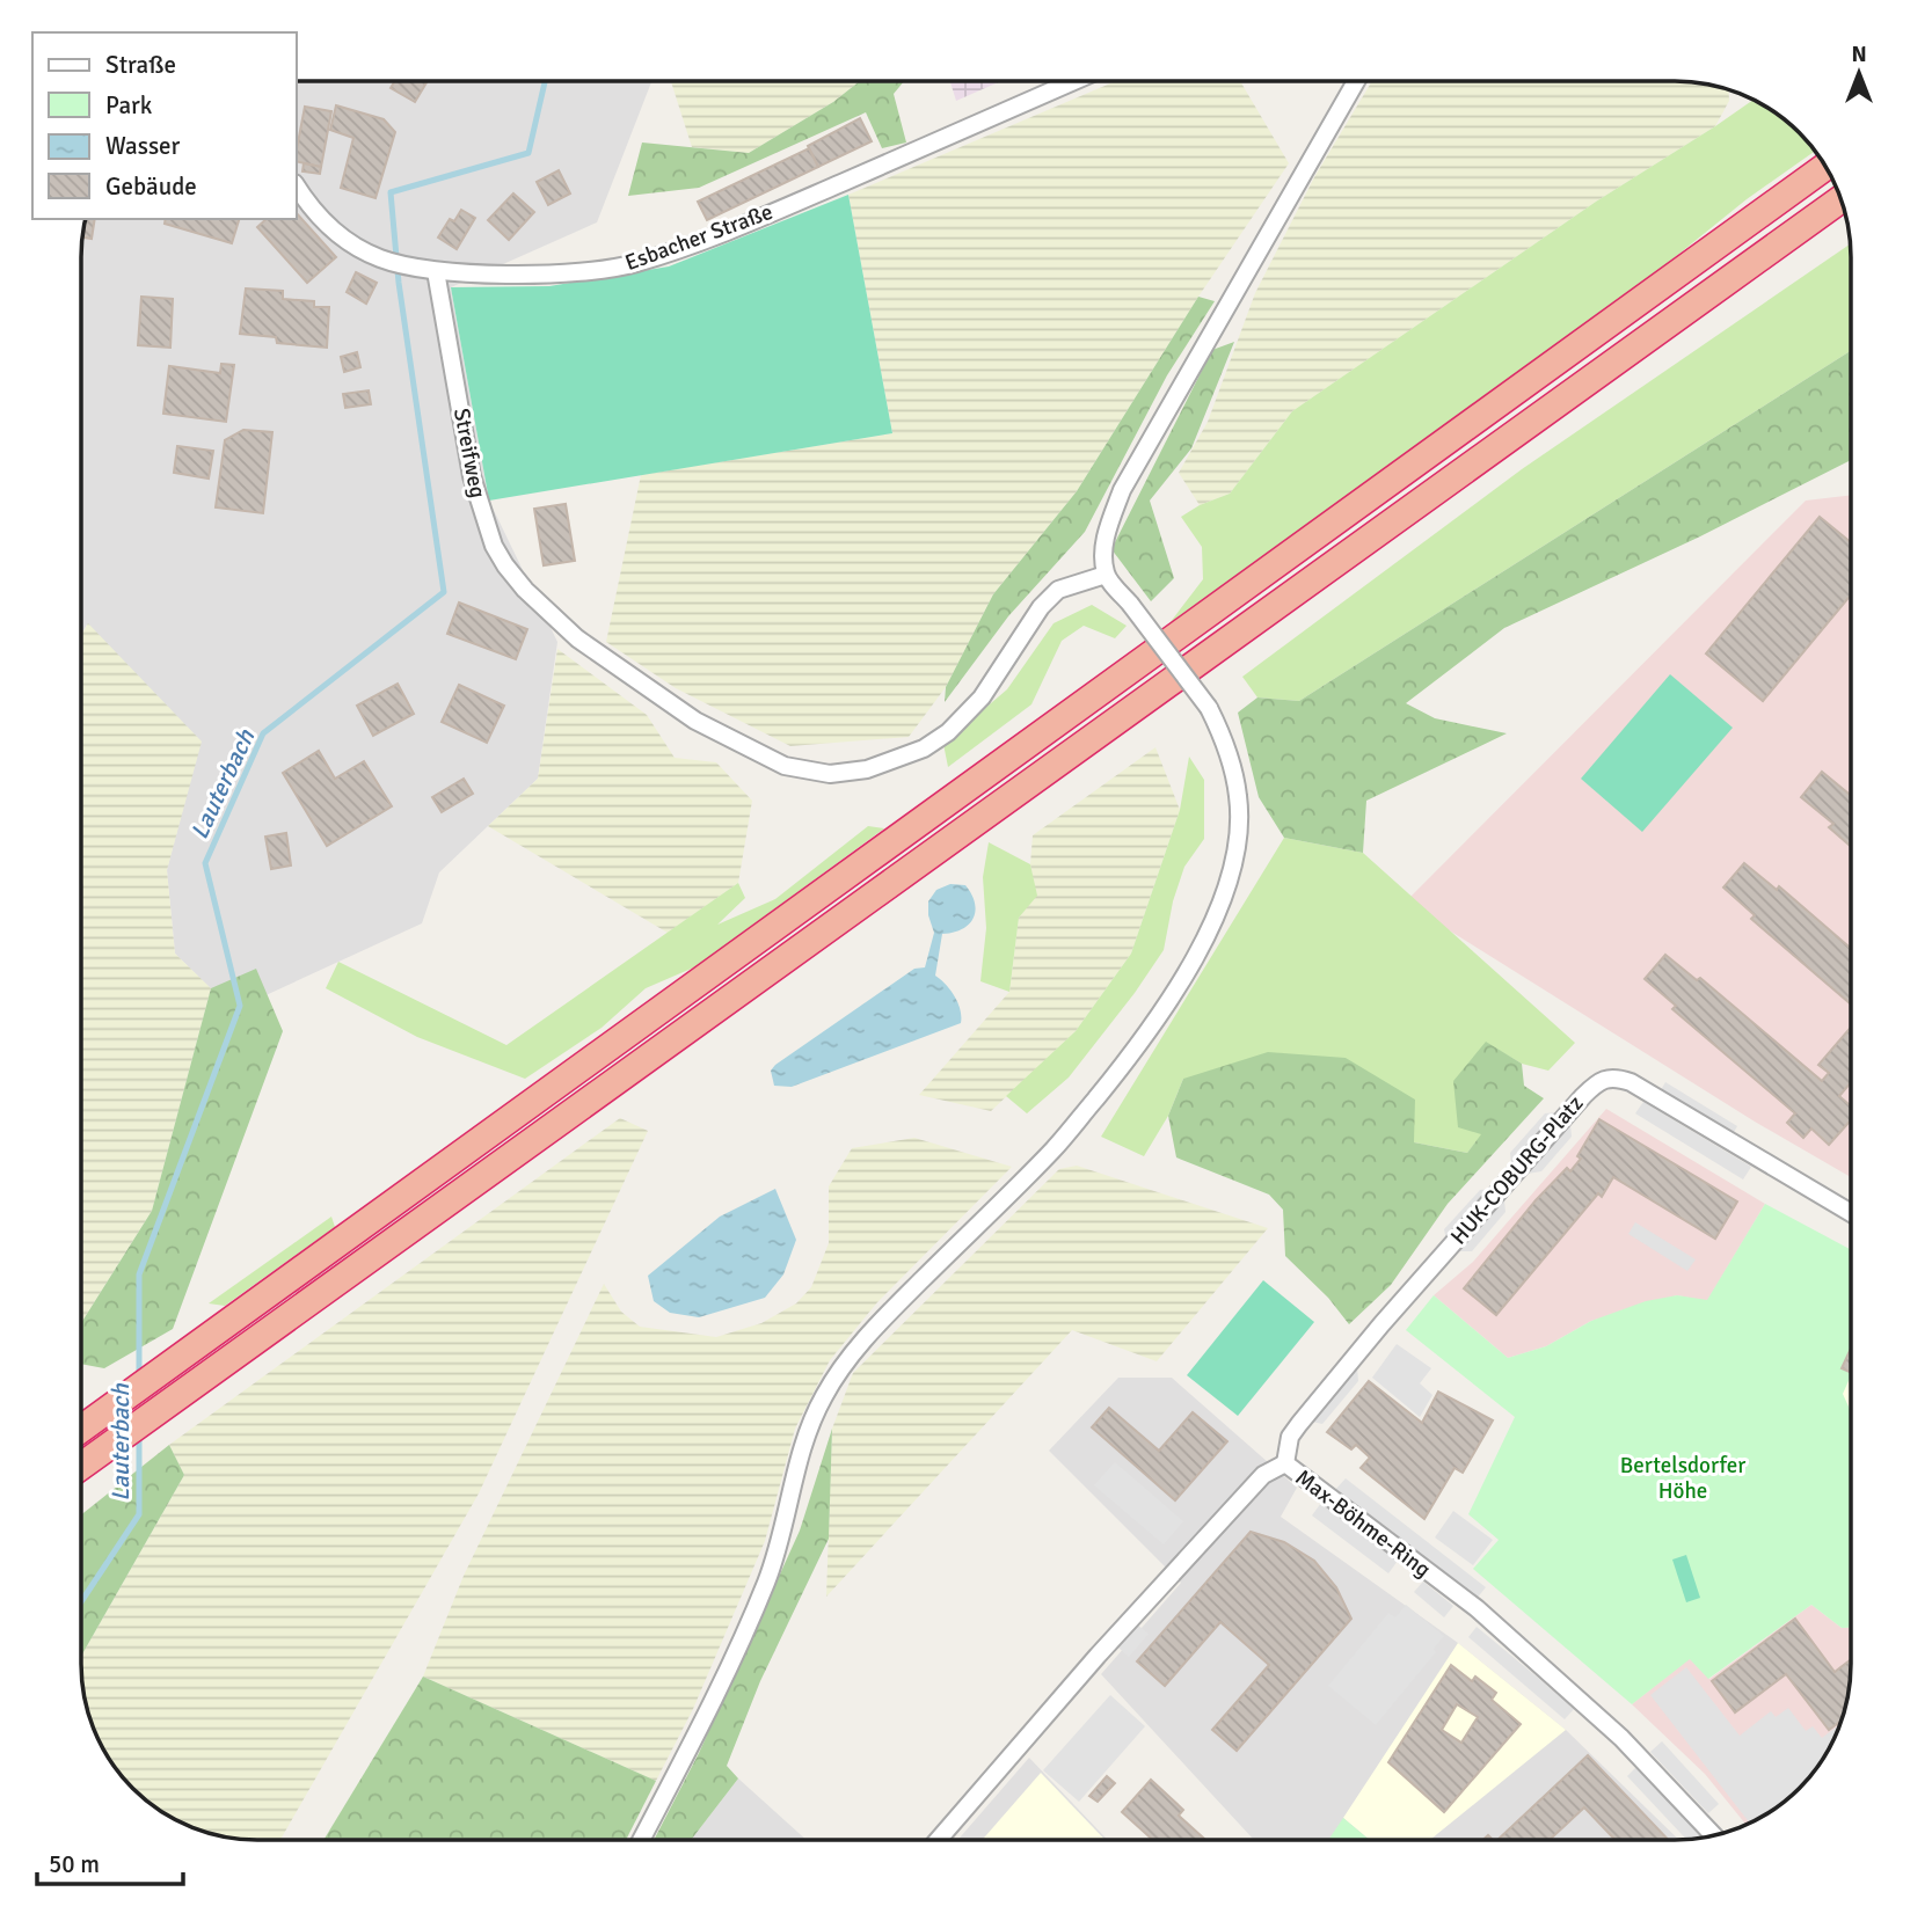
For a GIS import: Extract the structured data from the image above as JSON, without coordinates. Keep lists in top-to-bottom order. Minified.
{"streets":{"street":["Esbacher Straße","Streifweg","HUK-COBURG-Platz","Max-Böhme-Ring"]},"crossings":[["Esbacher Straße","Streifweg"],["HUK-COBURG-Platz","Max-Böhme-Ring"]],"water":["Lauterbach"],"parks":["Bertelsdorfer Höhe"],"legend":["Straße","Park","Wasser","Gebäude"],"scale_bar":"50 m","north":"top"}
